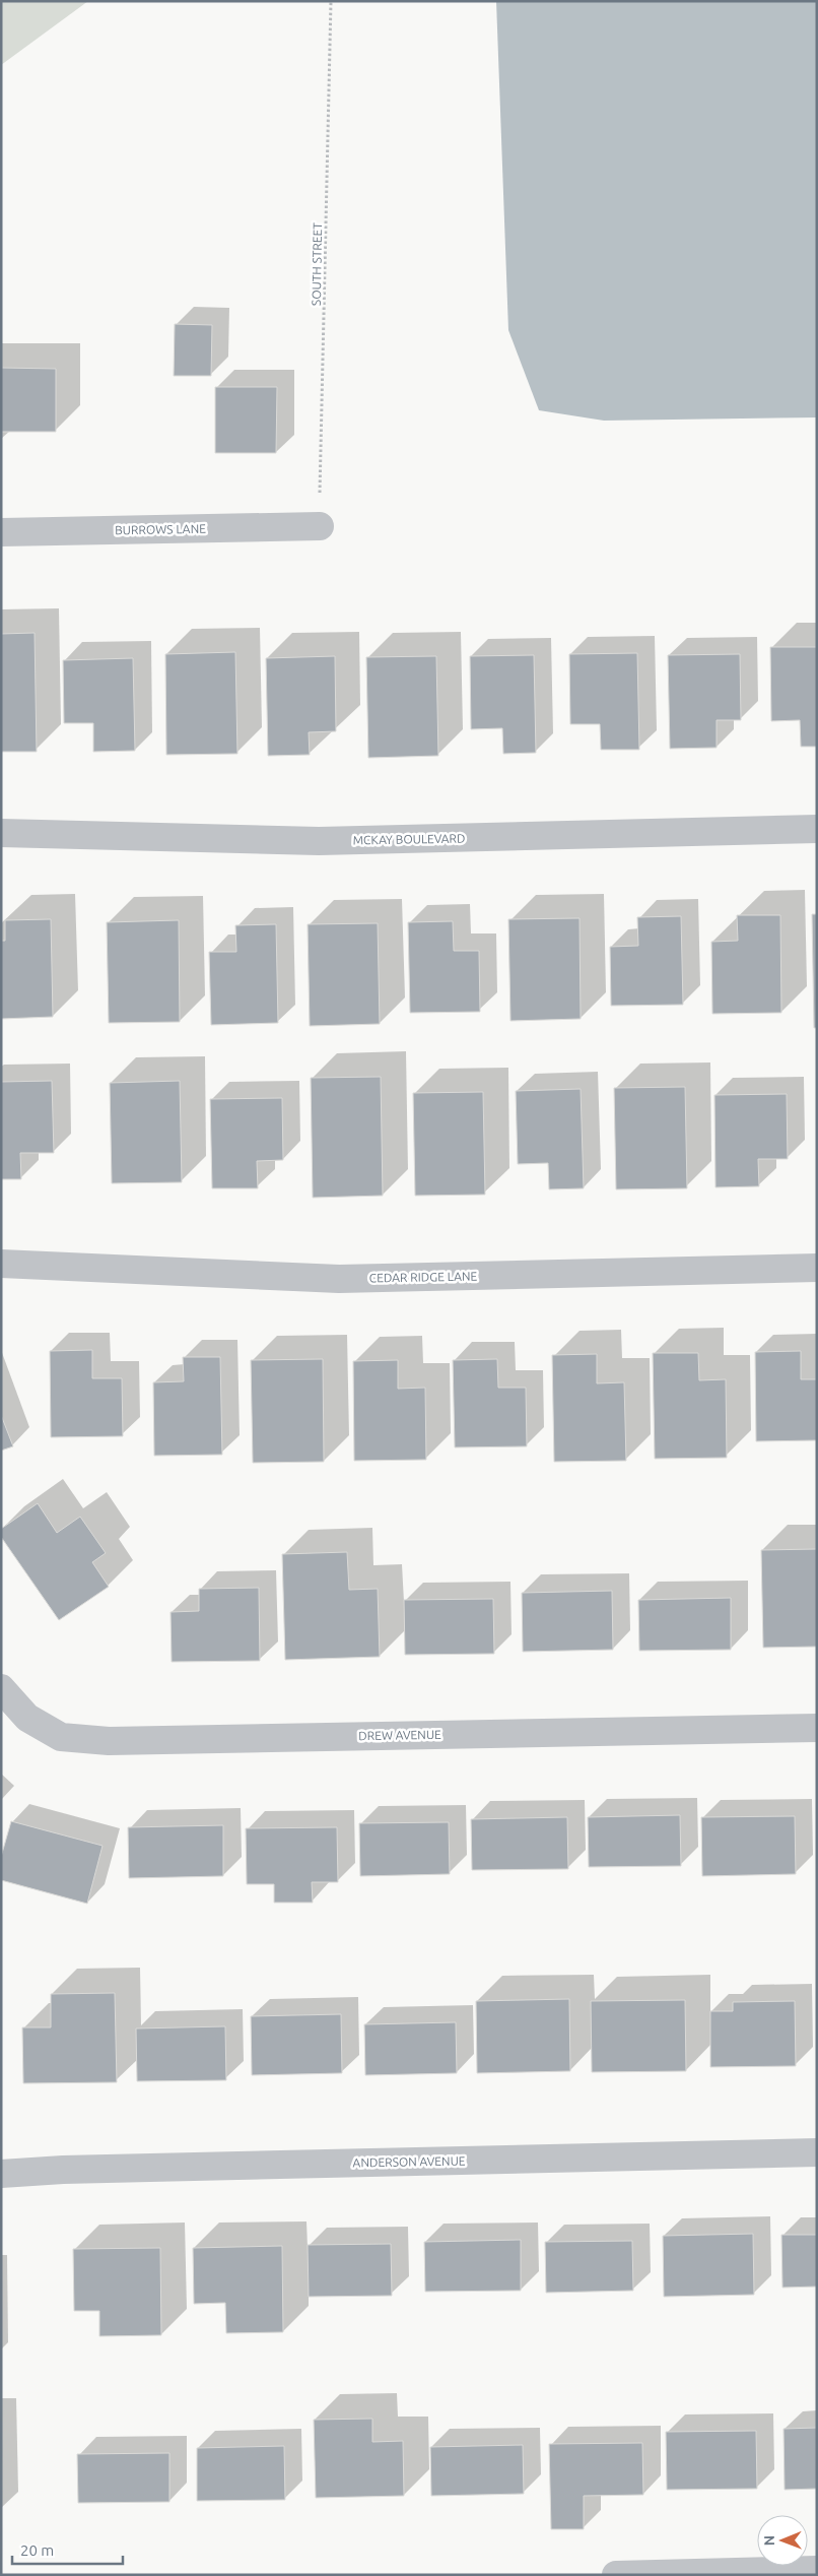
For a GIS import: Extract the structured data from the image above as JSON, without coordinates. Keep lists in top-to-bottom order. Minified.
{"streets":{"street":["BURROWS LANE","MCKAY BOULEVARD","CEDAR RIDGE LANE","DREW AVENUE","ANDERSON AVENUE"],"path":["SOUTH STREET"]},"crossings":[["SOUTH STREET","BURROWS LANE"]],"scale_bar":"20 m","north":"left"}
